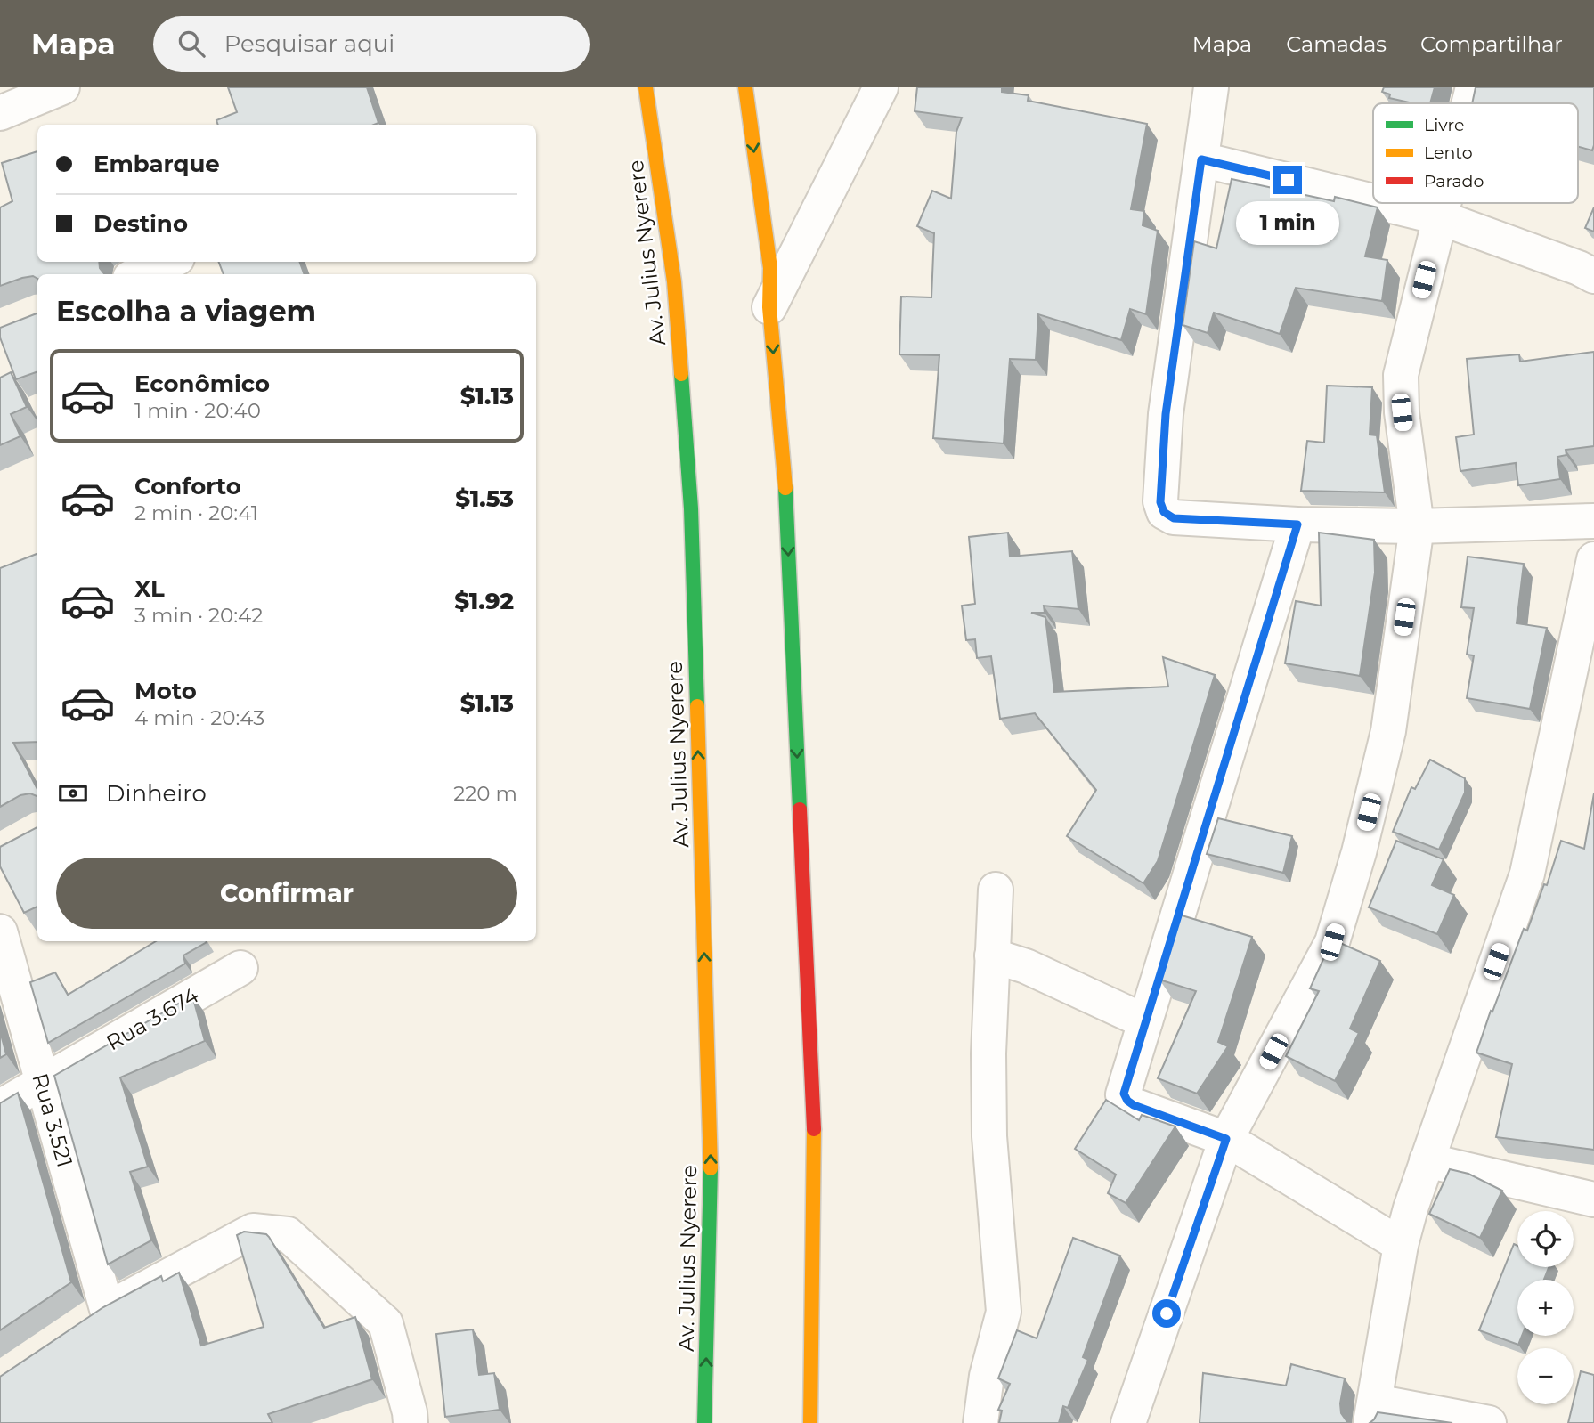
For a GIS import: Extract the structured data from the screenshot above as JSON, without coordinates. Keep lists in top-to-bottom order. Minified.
{"streets":{"main road":["Av. Julius Nyerere"],"street":["Rua 3.674","Rua 3.521"]},"crossings":[["Rua 3.674","Rua 3.521"]],"legend":["Livre","Lento","Parado"],"page":{"header":"Mapa","search":"Pesquisar aqui","nav":["Mapa","Camadas","Compartilhar"],"banner":["Embarque","Destino"],"bubble":"1 min","heading":"Escolha a viagem","list":[{"name":"Econômico","note":"1 min · 20:40","value":"$1.13"},{"name":"Conforto","note":"2 min · 20:41","value":"$1.53"},{"name":"XL","note":"3 min · 20:42","value":"$1.92"},{"name":"Moto","note":"4 min · 20:43","value":"$1.13"}],"pay":["Dinheiro","220 m"],"buttons":"Confirmar","map_buttons":["+","−"]}}
